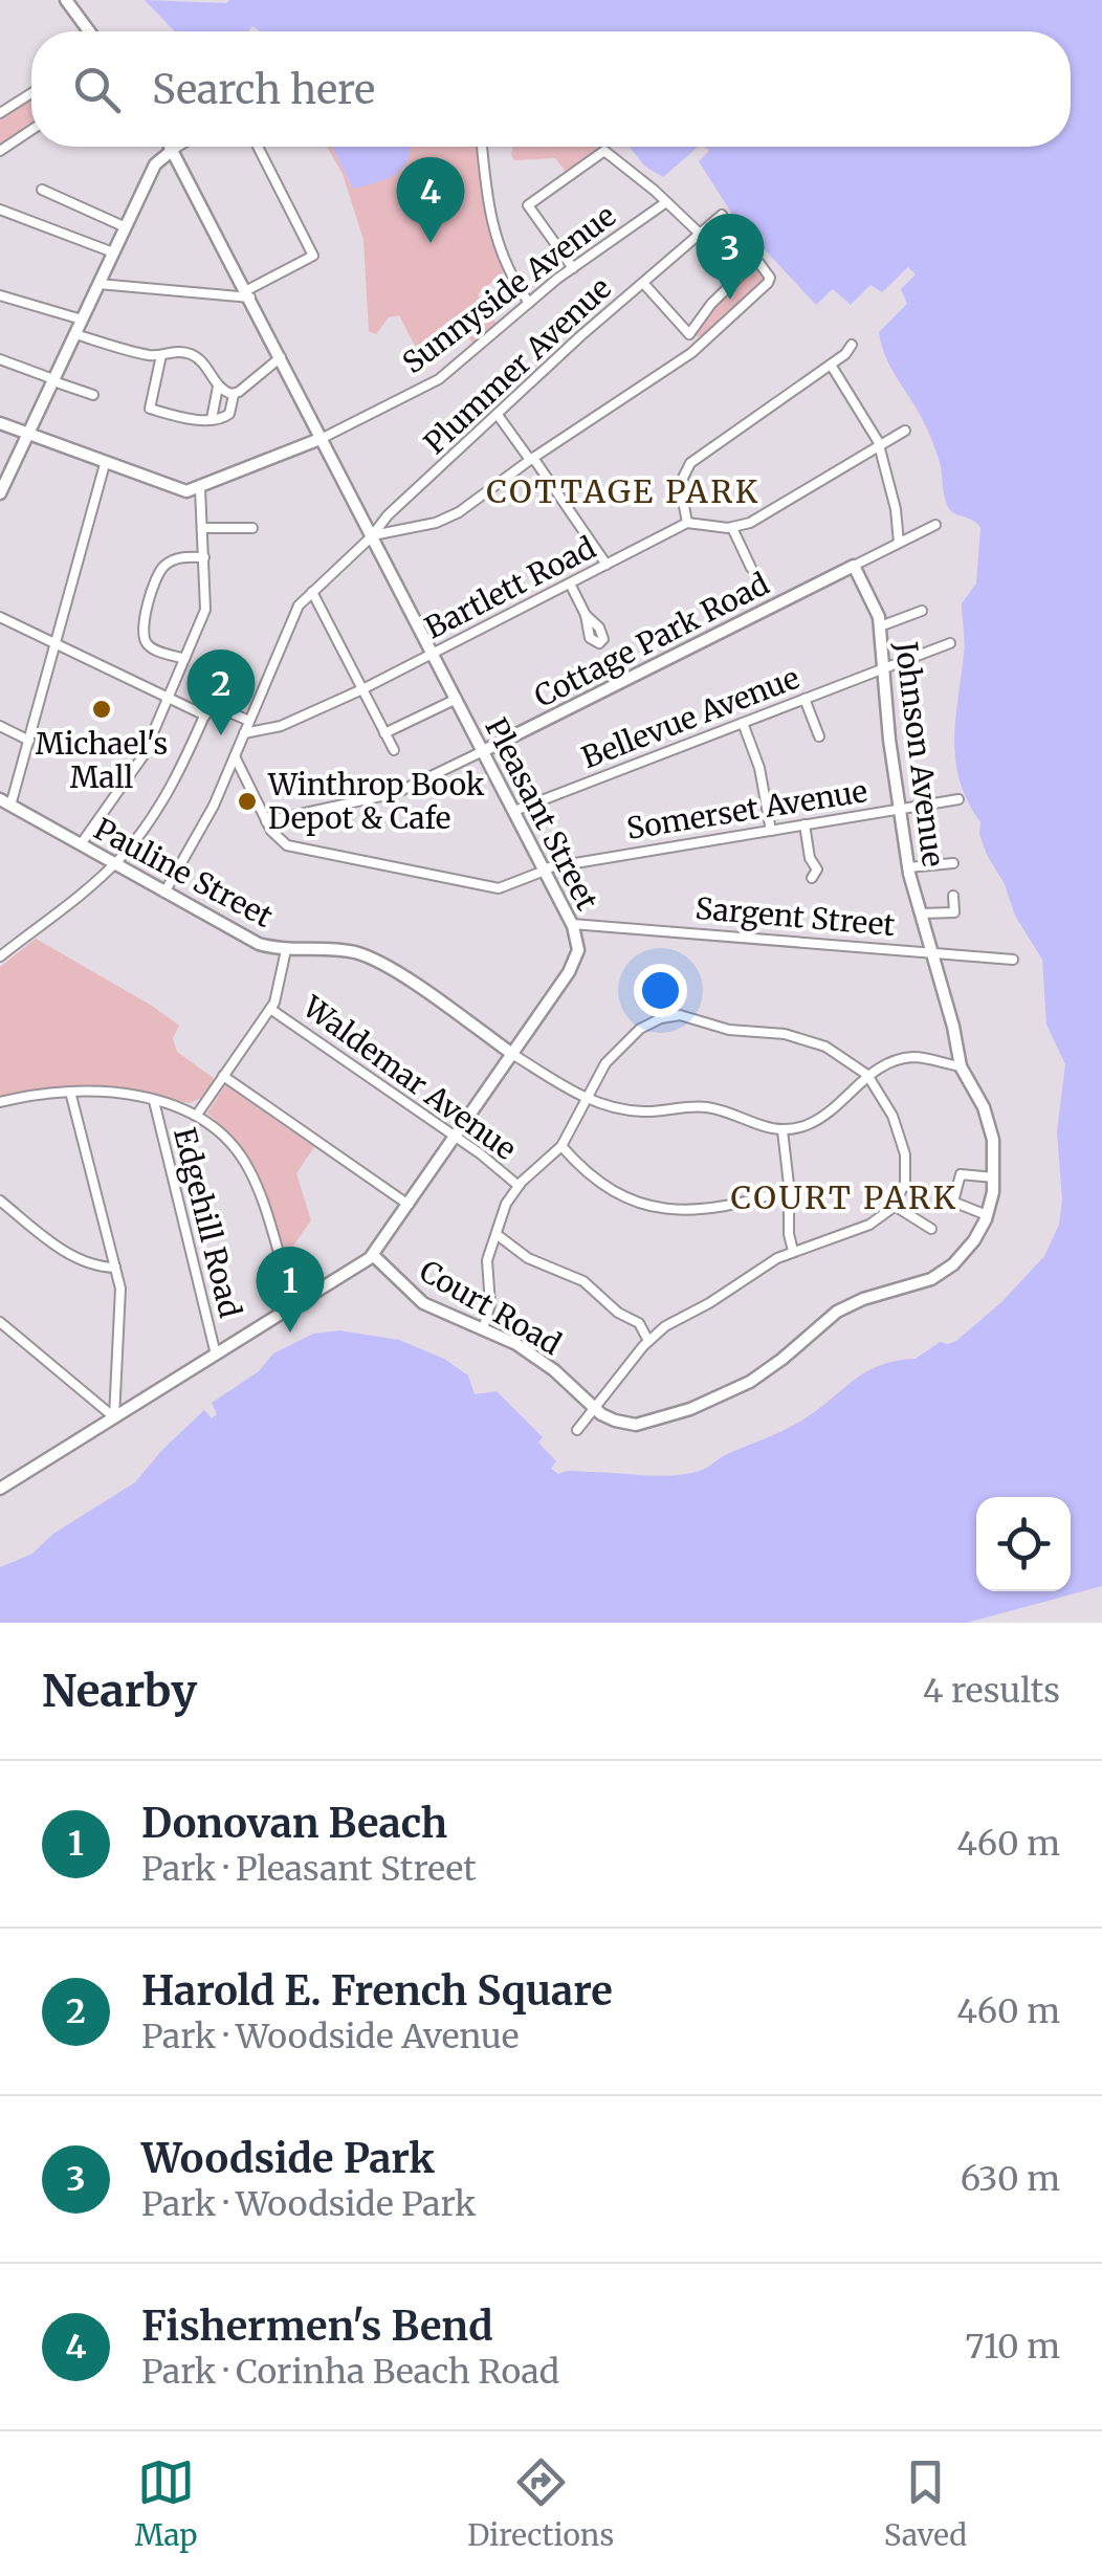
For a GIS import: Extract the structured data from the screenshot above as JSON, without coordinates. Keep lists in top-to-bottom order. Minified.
{"streets":{"main road":["Cottage Park Road","Johnson Avenue","Pleasant Street","Pauline Street","Court Road"],"street":["Sunnyside Avenue","Plummer Avenue","Bartlett Road","Bellevue Avenue","Somerset Avenue","Sargent Street","Waldemar Avenue","Edgehill Road"]},"crossings":[["Sunnyside Avenue","Pleasant Street"],["Plummer Avenue","Bartlett Road"],["Plummer Avenue","Pleasant Street"],["Plummer Avenue","Pauline Street"],["Bartlett Road","Pleasant Street"],["Cottage Park Road","Johnson Avenue"],["Cottage Park Road","Somerset Avenue"],["Cottage Park Road","Pleasant Street"],["Bellevue Avenue","Johnson Avenue"],["Bellevue Avenue","Pleasant Street"],["Johnson Avenue","Somerset Avenue"],["Johnson Avenue","Sargent Street"],["Johnson Avenue","Court Road"],["Somerset Avenue","Pleasant Street"],["Pleasant Street","Pauline Street"],["Pleasant Street","Sargent Street"],["Pleasant Street","Waldemar Avenue"],["Pleasant Street","Edgehill Road"],["Pleasant Street","Court Road"],["Pauline Street","Waldemar Avenue"],["Sargent Street","Court Road"]],"districts":["COTTAGE PARK","COURT PARK"],"places":["Michael's Mall","Winthrop Book Depot & Cafe"],"page":{"search":"Search here","pins":["4","3","2","1"],"heading":["Nearby","4 results"],"list":[{"mark":"1","name":"Donovan Beach","note":"Park · Pleasant Street","value":"460 m"},{"mark":"2","name":"Harold E. French Square","note":"Park · Woodside Avenue","value":"460 m"},{"mark":"3","name":"Woodside Park","note":"Park · Woodside Park","value":"630 m"},{"mark":"4","name":"Fishermen's Bend","note":"Park · Corinha Beach Road","value":"710 m"}],"nav":["Map","Directions","Saved"]}}
